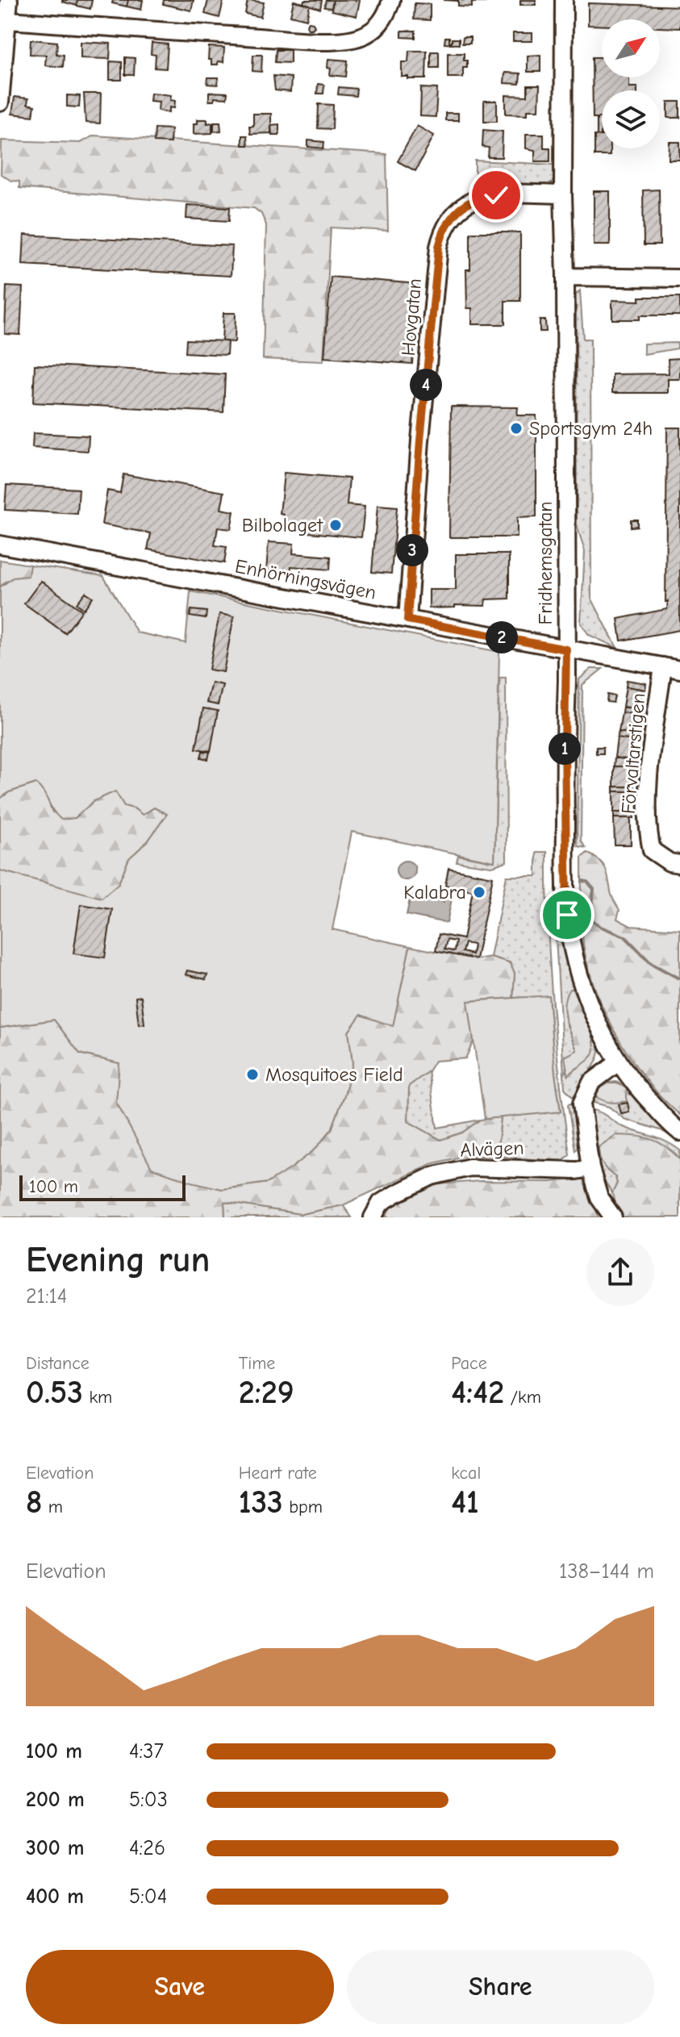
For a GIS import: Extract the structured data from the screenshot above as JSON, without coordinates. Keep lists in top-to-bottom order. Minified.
{"streets":{"street":["Hovgatan","Fridhemsgatan","Enhörningsvägen","Förvaltarstigen","Alvägen"]},"crossings":[["Hovgatan","Fridhemsgatan"],["Hovgatan","Enhörningsvägen"],["Fridhemsgatan","Enhörningsvägen"],["Enhörningsvägen","Förvaltarstigen"]],"places":["Sportsgym 24h","Bilbolaget","Kalabra","Mosquitoes Field"],"scale_bar":"100 m","north":"top right","page":{"pins":["4","3","2","1"],"scale":"100 m","heading":["Evening run","21:14"],"stats":[["Distance","0.53 km"],["Time","2:29"],["Pace","4:42 /km"],["Elevation","8 m"],["Heart rate","133 bpm"],["kcal","41"]],"chart":["Elevation","138–144 m"],"list":[{"name":"100 m","note":"4:37"},{"name":"200 m","note":"5:03"},{"name":"300 m","note":"4:26"},{"name":"400 m","note":"5:04"}],"buttons":["Save","Share"]}}
